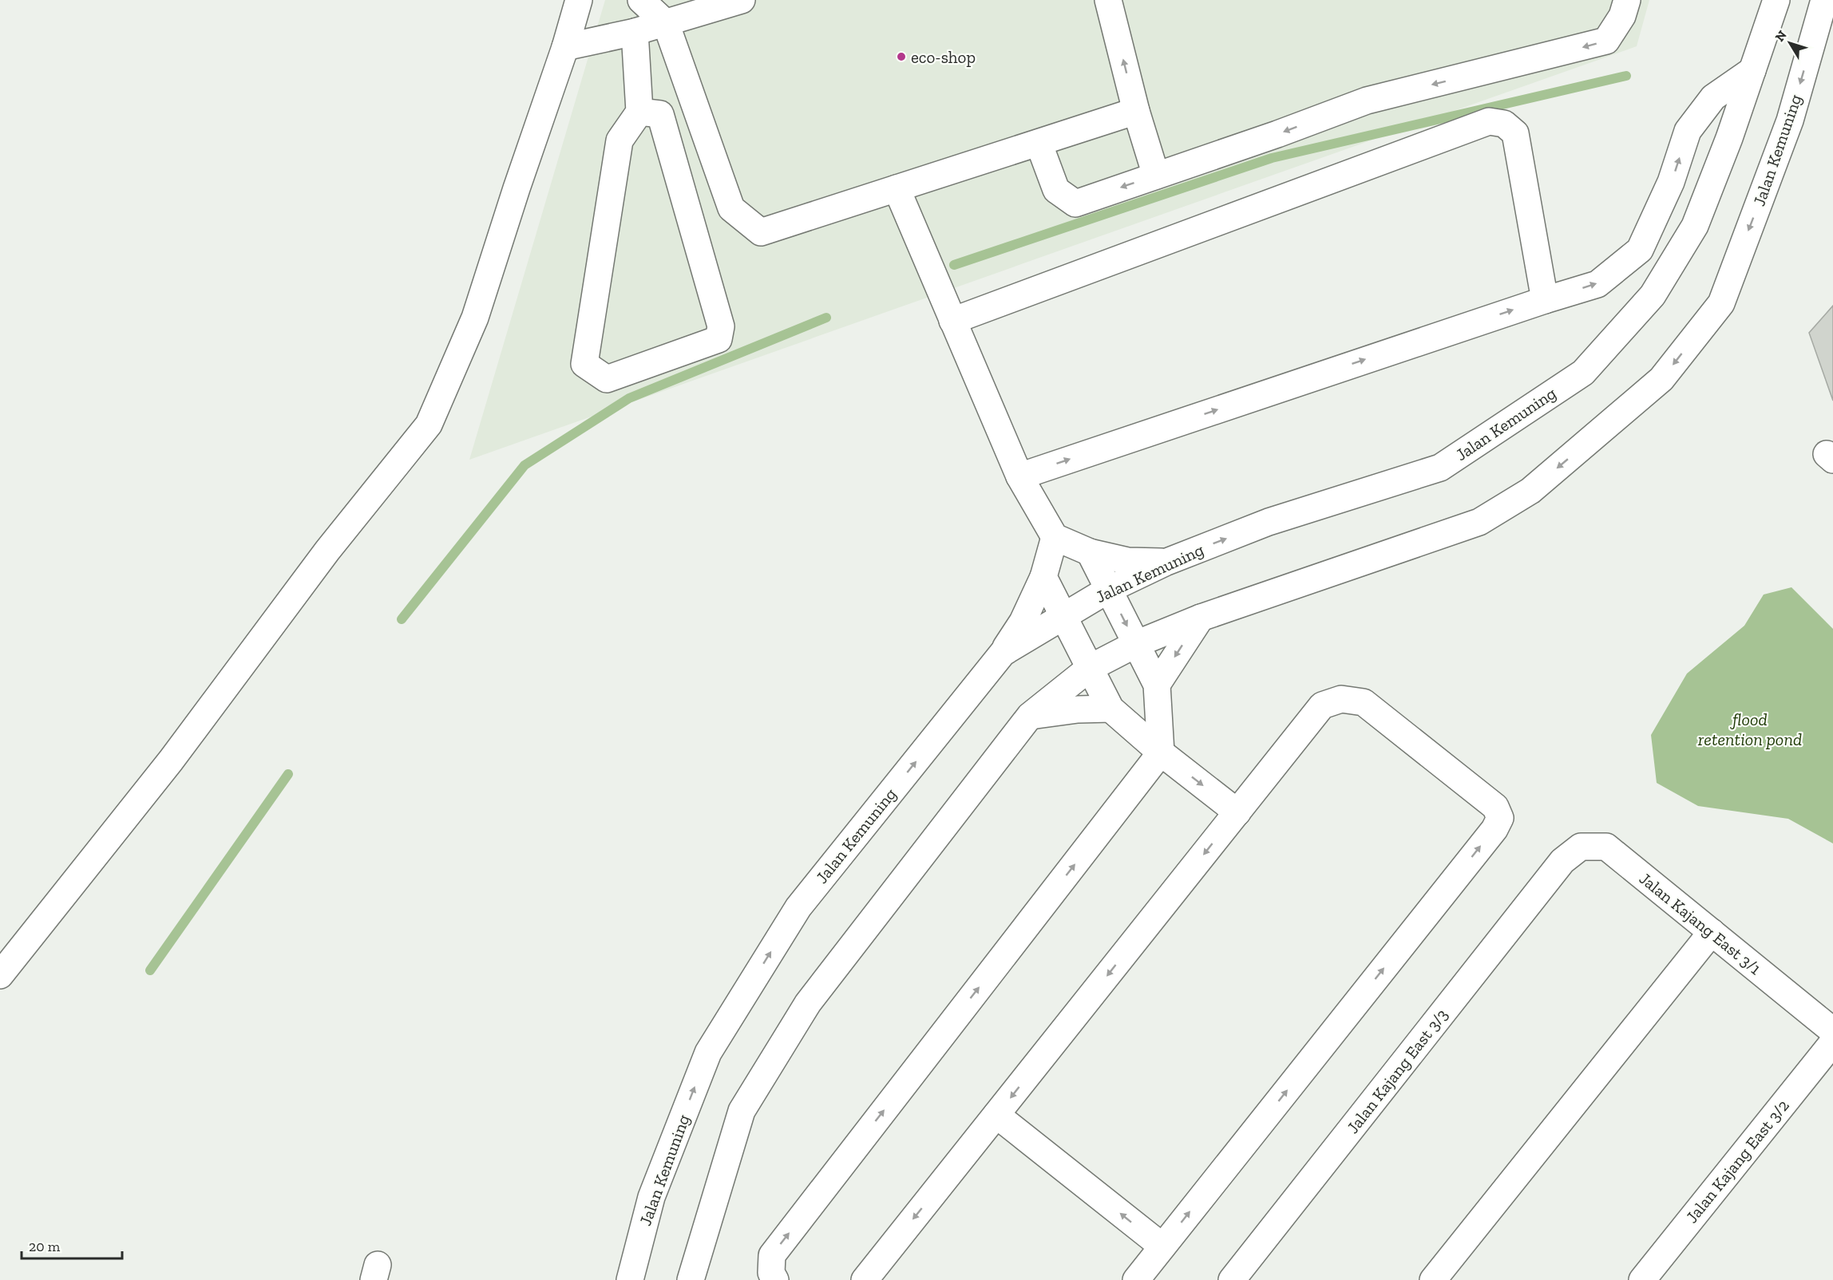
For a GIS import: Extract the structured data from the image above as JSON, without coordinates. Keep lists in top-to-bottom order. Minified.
{"streets":{"street":["Jalan Kemuning","Jalan Kajang East 3/1","Jalan Kajang East 3/3","Jalan Kajang East 3/2"]},"crossings":[["Jalan Kajang East 3/1","Jalan Kajang East 3/3"]],"water":["flood retention pond"],"places":["eco-shop"],"scale_bar":"20 m","north":"top left"}
